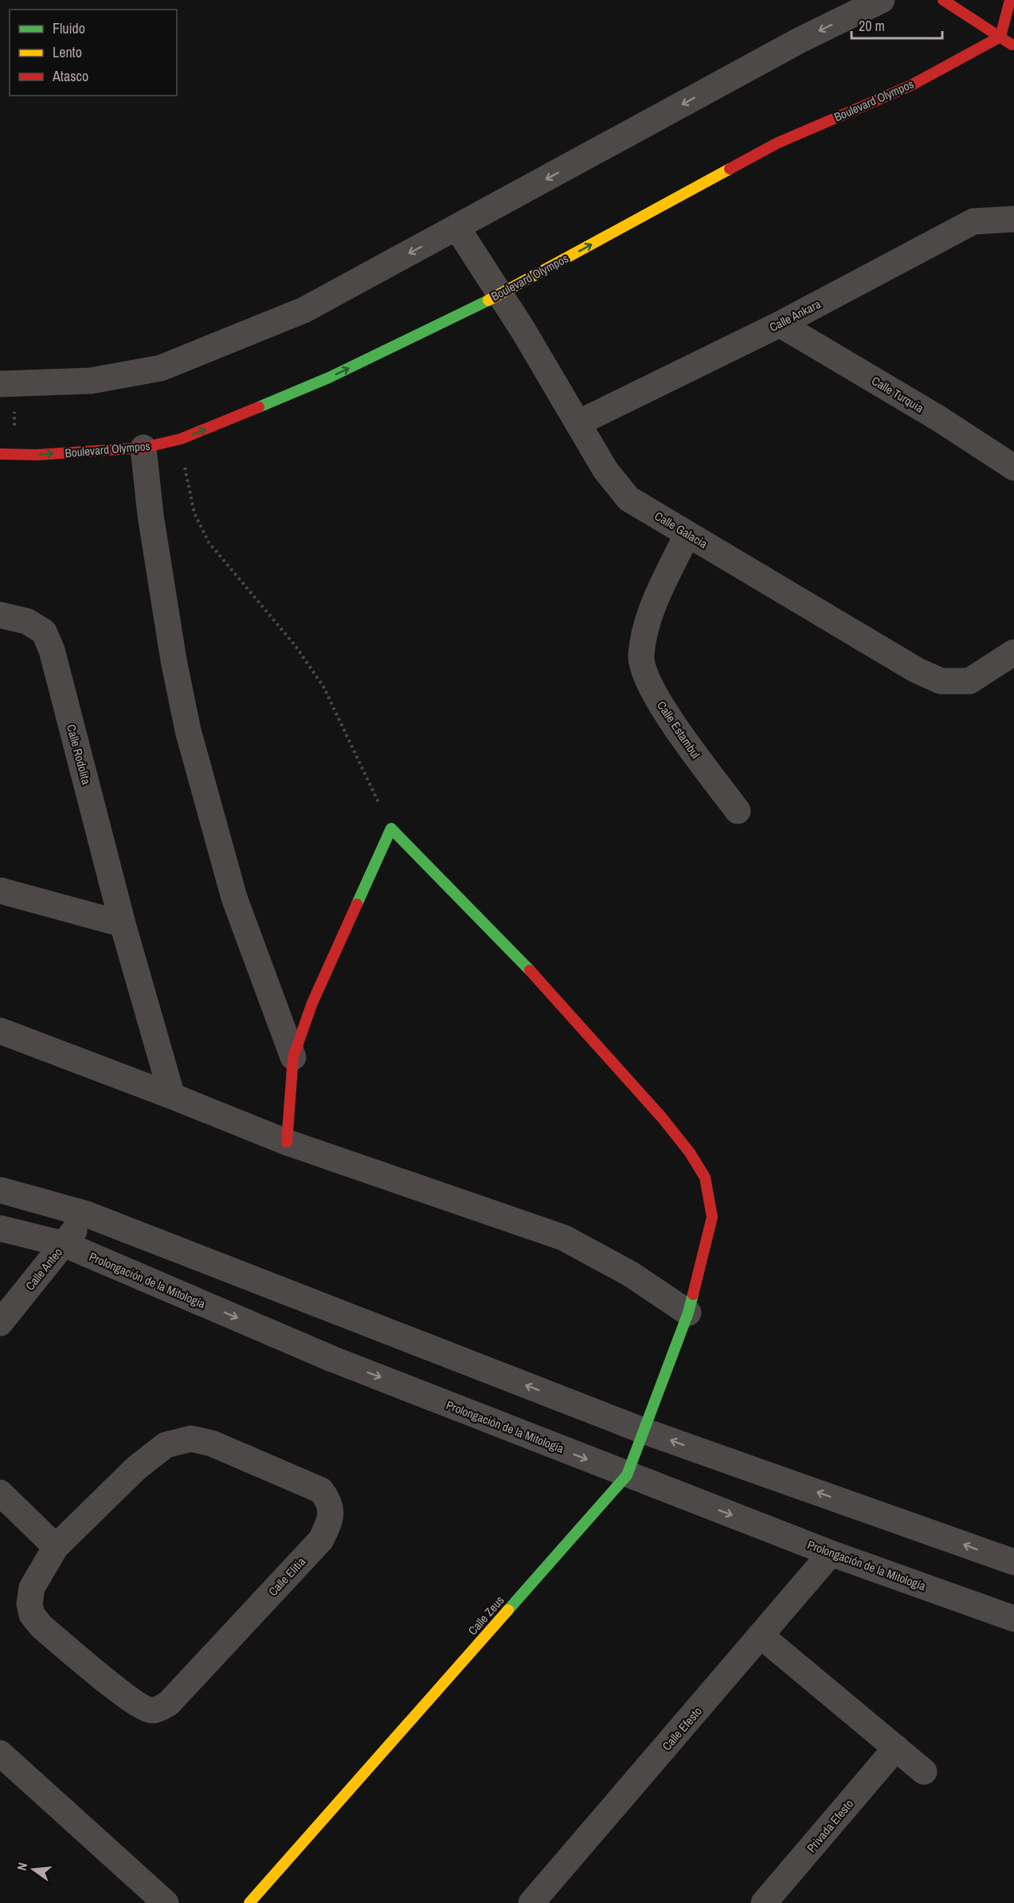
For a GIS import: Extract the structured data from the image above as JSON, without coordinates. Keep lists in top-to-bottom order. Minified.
{"streets":{"street":["Boulevard Olympos","Calle Ankara","Calle Turquia","Calle Galacia","Calle Estambul","Calle Rodolita","Calle Anteo","Prolongación de la Mitología","Calle Elitia","Calle Zeus","Calle Efesto","Privada Efesto"]},"crossings":[["Boulevard Olympos","Calle Galacia"],["Calle Ankara","Calle Turquia"],["Calle Ankara","Calle Galacia"],["Calle Galacia","Calle Estambul"],["Calle Anteo","Prolongación de la Mitología"],["Prolongación de la Mitología","Calle Zeus"],["Prolongación de la Mitología","Calle Efesto"]],"legend":["Fluido","Lento","Atasco"],"scale_bar":"20 m","north":"left"}
